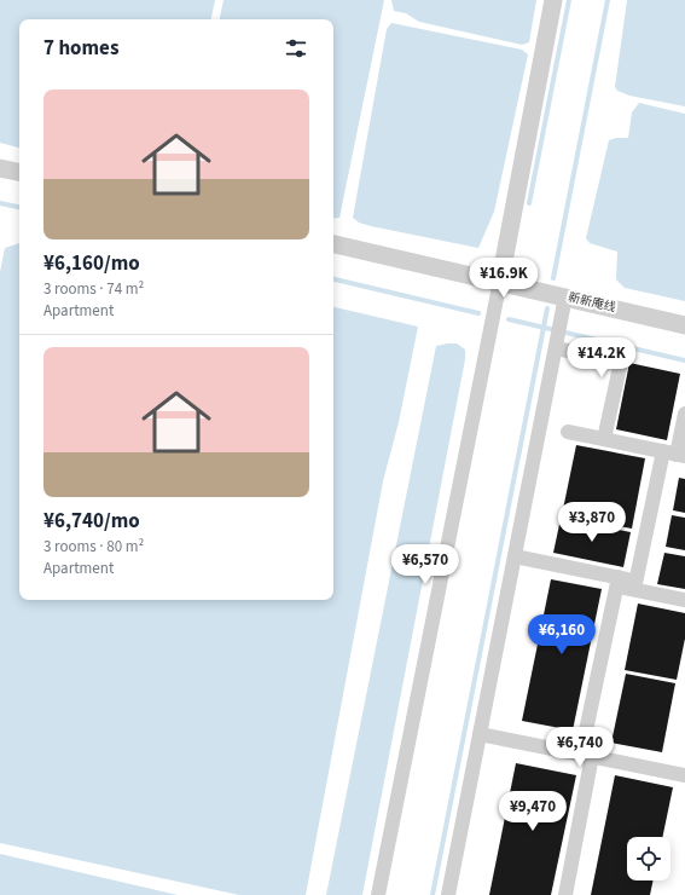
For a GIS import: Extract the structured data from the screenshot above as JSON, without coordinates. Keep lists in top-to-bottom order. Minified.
{"streets":{"street":["新新庵线"]},"page":{"heading":"7 homes","list":[{"name":"¥6,160/mo","note":"3 rooms · 74 m² · Apartment"},{"name":"¥6,740/mo","note":"3 rooms · 80 m² · Apartment"}],"price":["¥16.9K","¥14.2K","¥3,870","¥6,570","¥6,160","¥6,740","¥9,470"]}}
